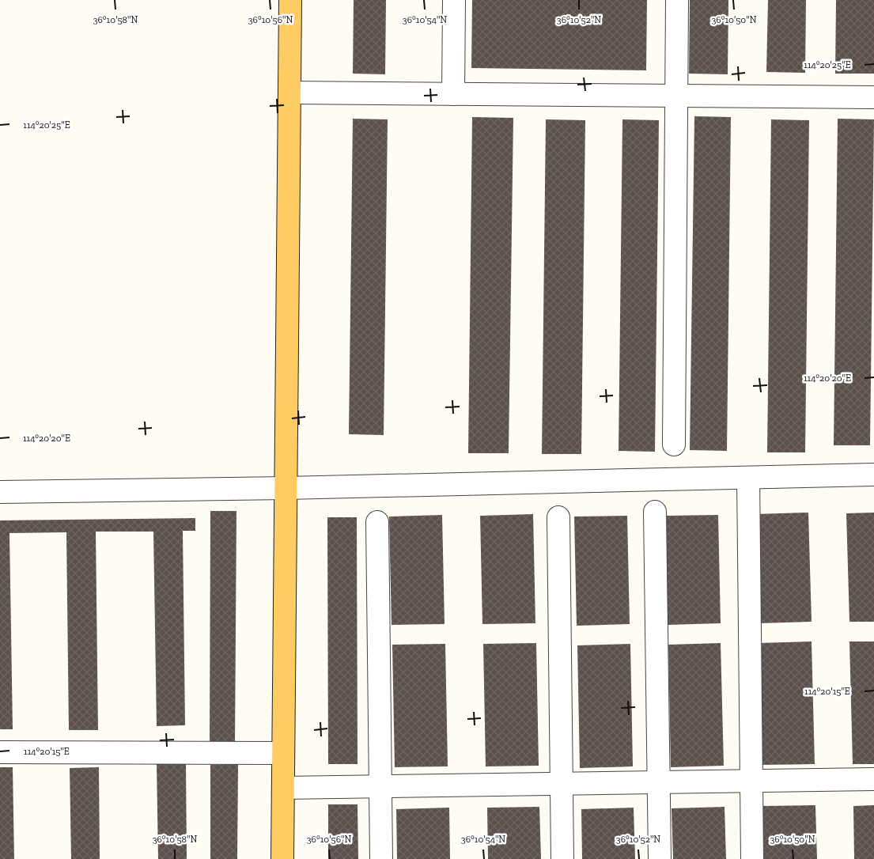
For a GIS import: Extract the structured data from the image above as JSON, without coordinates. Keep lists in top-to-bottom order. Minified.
{"coordinates":["36°10'58\"N","36°10'56\"N","36°10'54\"N","36°10'52\"N","36°10'50\"N","114°20'25\"E","114°20'20\"E","114°20'15\"E"]}
